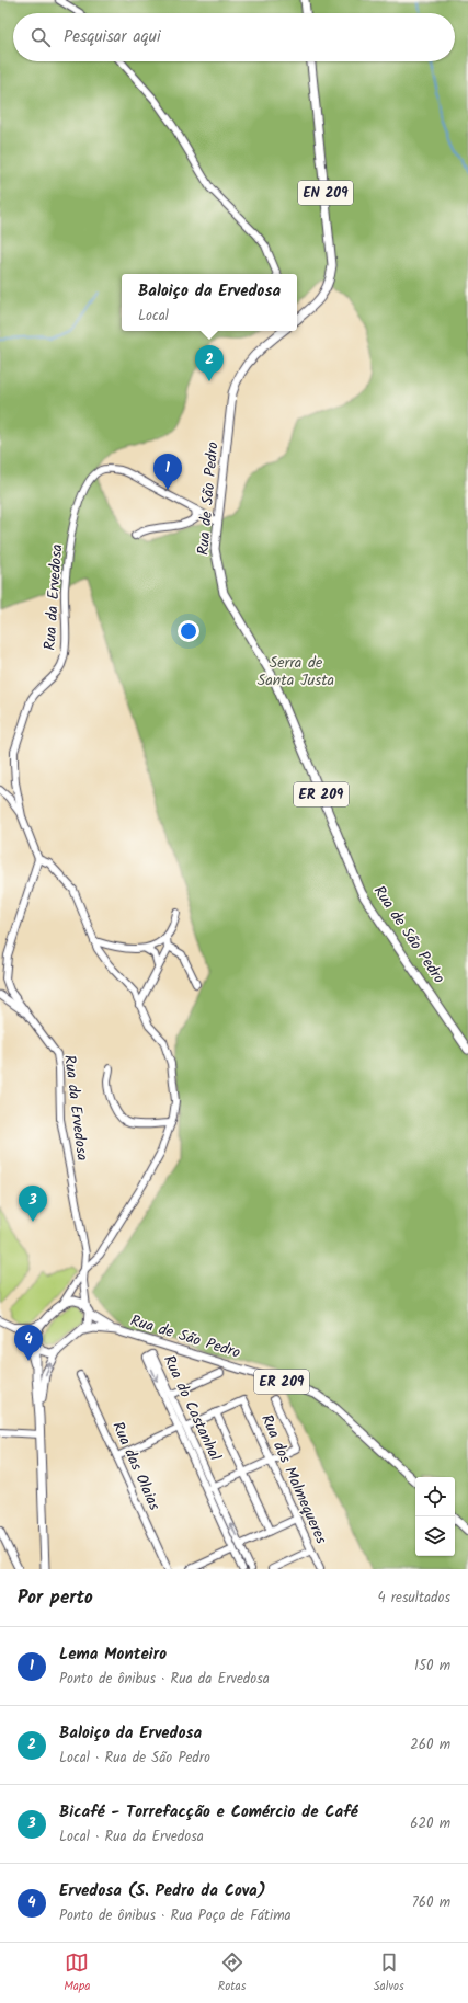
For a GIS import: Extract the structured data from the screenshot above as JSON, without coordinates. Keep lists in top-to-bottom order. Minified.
{"streets":{"main road":["EN 209","Rua de São Pedro","ER 209"],"street":["Rua da Ervedosa","Rua do Castanhal","Rua das Olaias","Rua dos Malmequeres"]},"crossings":[["Rua de São Pedro","Rua da Ervedosa"],["Rua de São Pedro","ER 209"],["Rua da Ervedosa","ER 209"]],"parks":["Serra de Santa Justa"],"page":{"search":"Pesquisar aqui","popup":["Baloiço da Ervedosa","Local"],"pins":["2","1","3","4"],"heading":["Por perto","4 resultados"],"list":[{"mark":"1","name":"Lema Monteiro","note":"Ponto de ônibus · Rua da Ervedosa","value":"150 m"},{"mark":"2","name":"Baloiço da Ervedosa","note":"Local · Rua de São Pedro","value":"260 m"},{"mark":"3","name":"Bicafé - Torrefacção e Comércio de Café","note":"Local · Rua da Ervedosa","value":"620 m"},{"mark":"4","name":"Ervedosa (S. Pedro da Cova)","note":"Ponto de ônibus · Rua Poço de Fátima","value":"760 m"}],"nav":["Mapa","Rotas","Salvos"]}}
